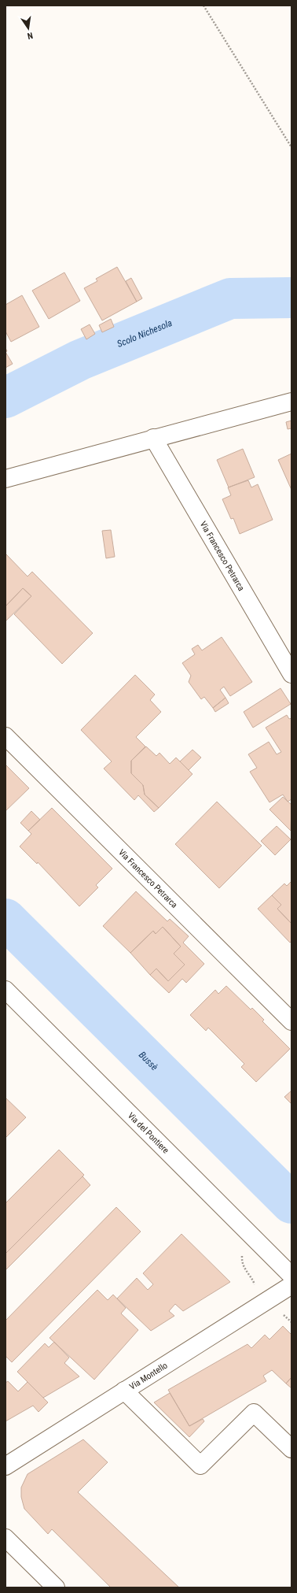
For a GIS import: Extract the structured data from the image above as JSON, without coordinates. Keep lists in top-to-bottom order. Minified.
{"streets":{"street":["Via Francesco Petrarca","Via del Pontiere","Via Montello"]},"water":["Scolo Nichesola","Bussè"],"north":"bottom"}
